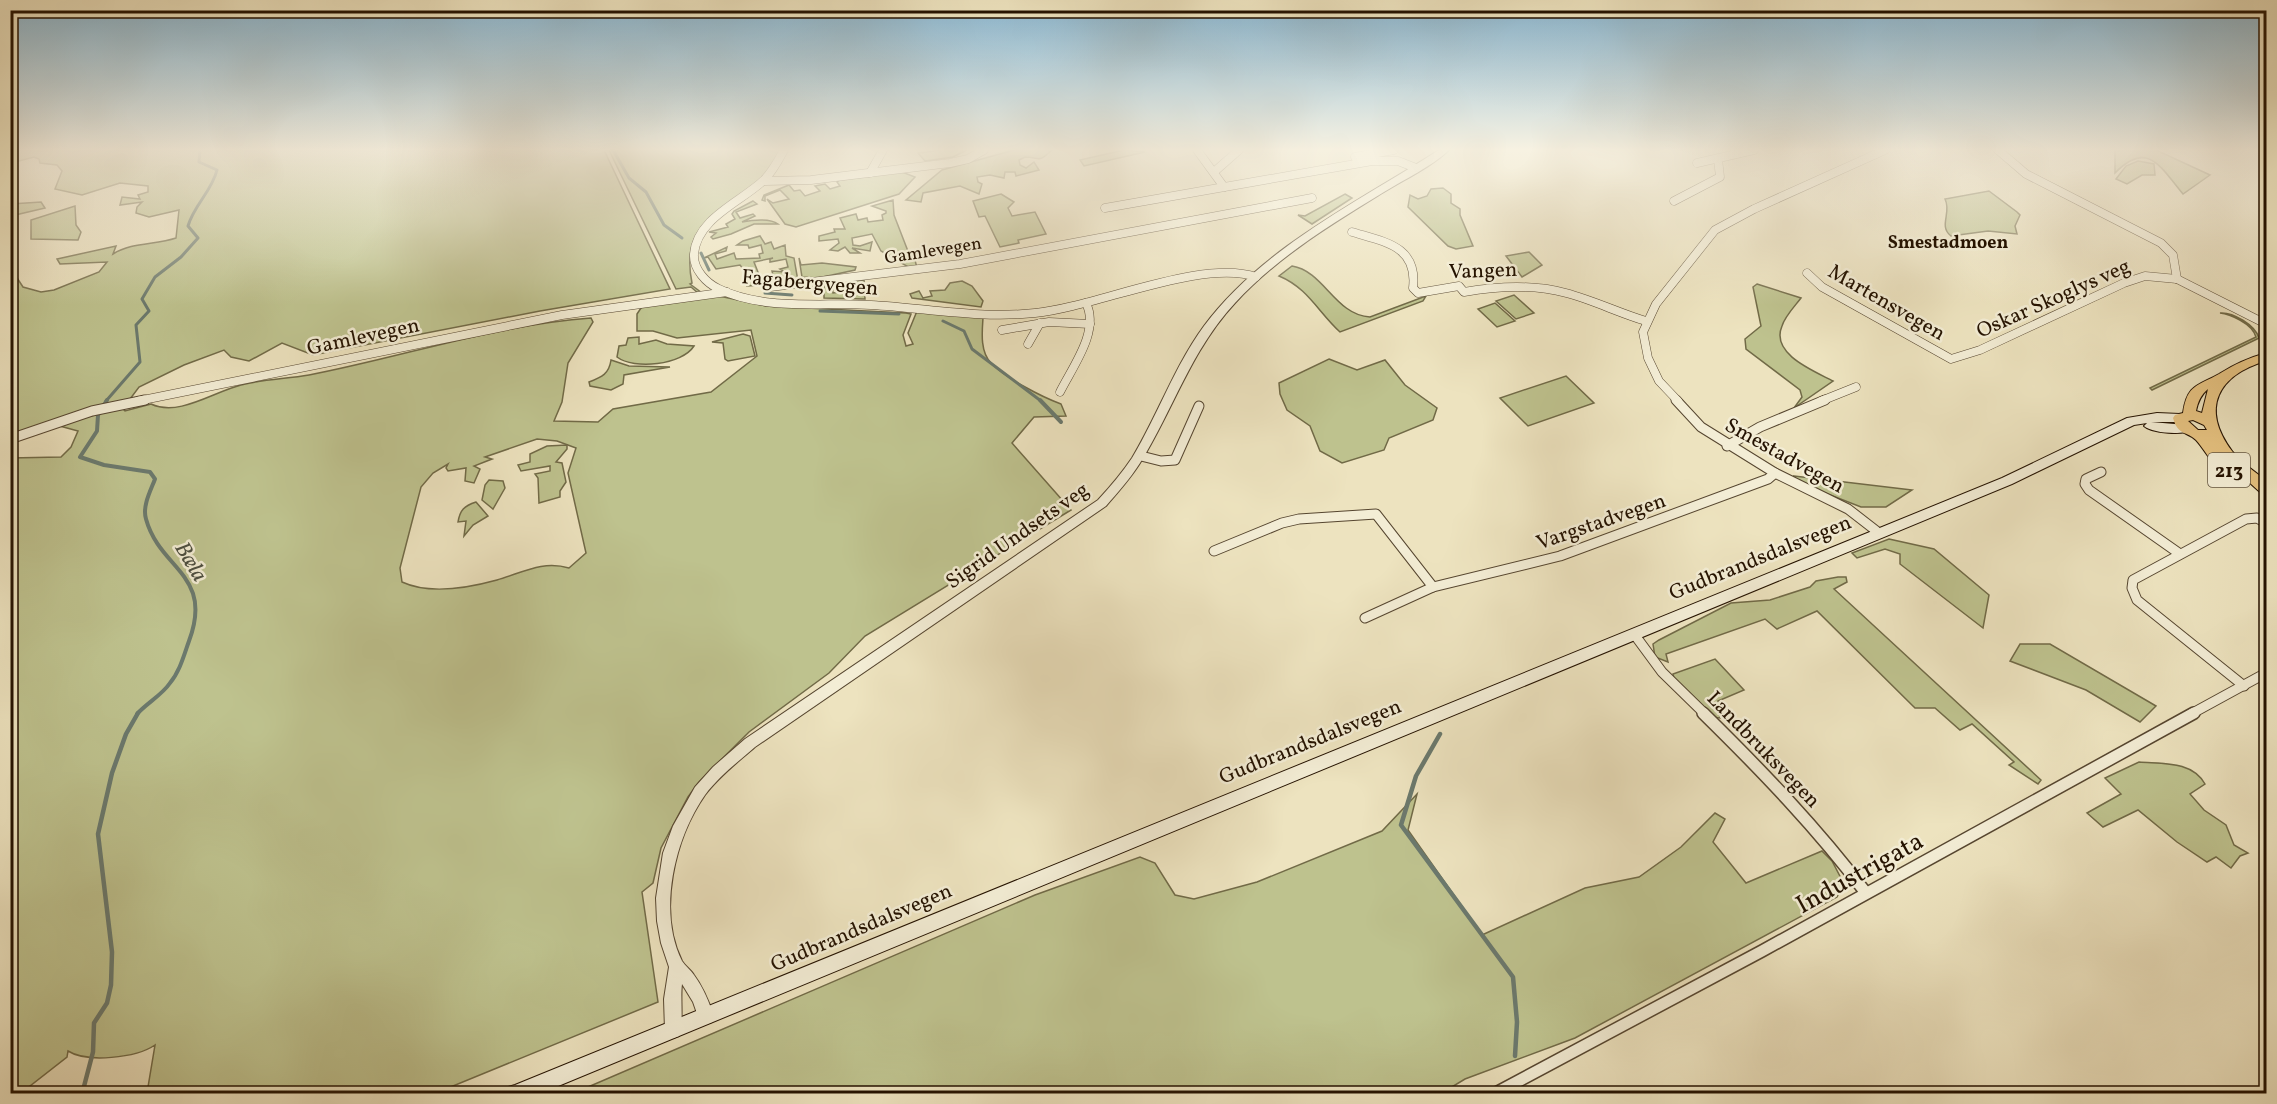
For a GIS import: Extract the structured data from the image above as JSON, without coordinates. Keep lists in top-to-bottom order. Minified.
{"streets":{"main road":["213","Gudbrandsdalsvegen"],"street":["Gamlevegen","Vangen","Fagabergvegen","Oskar Skoglys veg","Martensvegen","Smestadvegen","Vargstadvegen","Sigrid Undsets veg","Landbruksvegen","Industrigata"]},"crossings":[["Gamlevegen","Fagabergvegen"],["Vangen","Smestadvegen"],["Fagabergvegen","Sigrid Undsets veg"],["Oskar Skoglys veg","Martensvegen"],["Smestadvegen","Vargstadvegen"],["Smestadvegen","Gudbrandsdalsvegen"],["213","Gudbrandsdalsvegen"],["Sigrid Undsets veg","Gudbrandsdalsvegen"],["Gudbrandsdalsvegen","Landbruksvegen"],["Landbruksvegen","Industrigata"]],"districts":["Smestadmoen"],"water":["Bæla"]}
